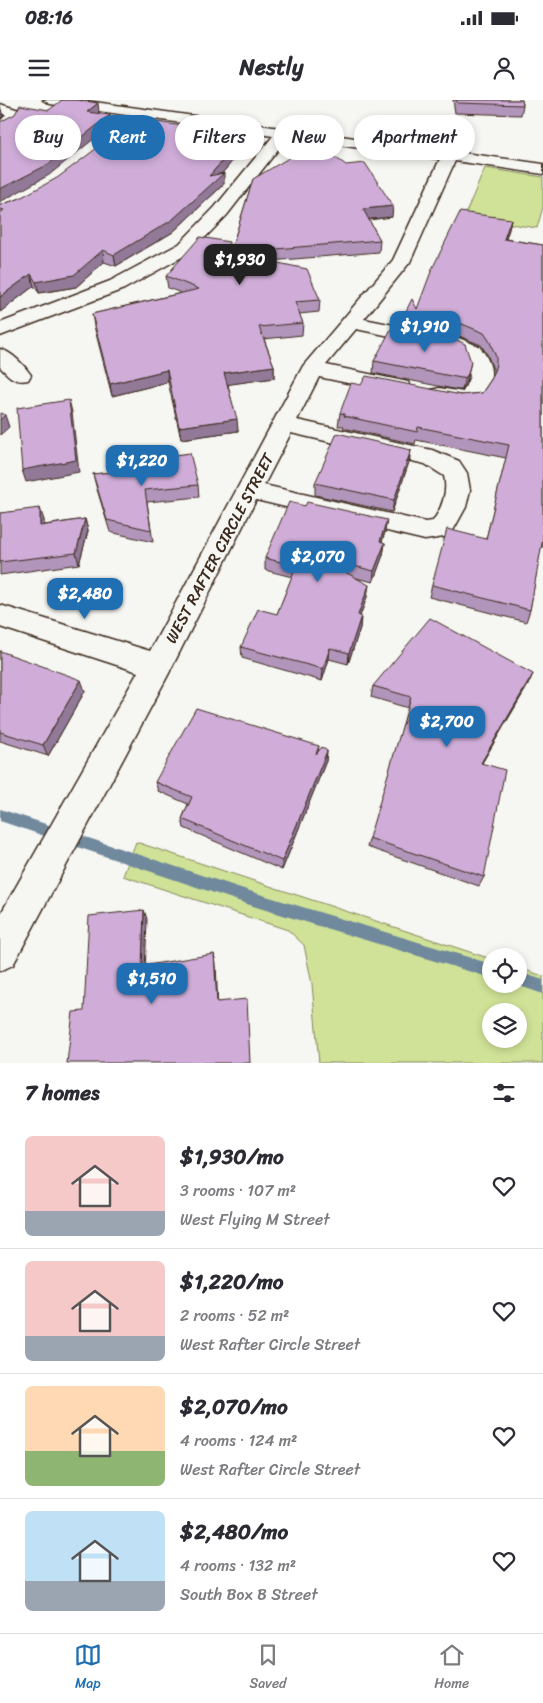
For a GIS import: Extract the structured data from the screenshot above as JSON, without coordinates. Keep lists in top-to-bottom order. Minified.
{"streets":{"street":["WEST RAFTER CIRCLE STREET"]},"page":{"status":"08:16","header":"Nestly","chip":["Buy","Rent","Filters","New","Apartment"],"price":["$1,930","$1,910","$1,220","$2,070","$2,480","$2,700","$1,510"],"heading":"7 homes","list":[{"name":"$1,930/mo","note":"3 rooms · 107 m² · West Flying M Street"},{"name":"$1,220/mo","note":"2 rooms · 52 m² · West Rafter Circle Street"},{"name":"$2,070/mo","note":"4 rooms · 124 m² · West Rafter Circle Street"},{"name":"$2,480/mo","note":"4 rooms · 132 m² · South Box B Street"}],"tabs":["Map","Saved","Home"]}}
